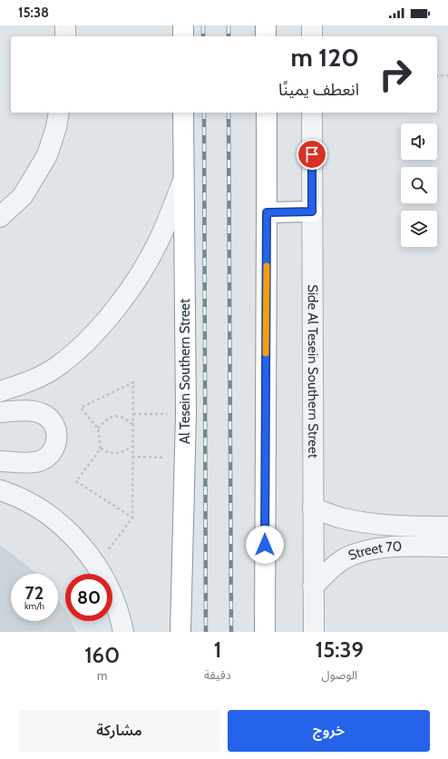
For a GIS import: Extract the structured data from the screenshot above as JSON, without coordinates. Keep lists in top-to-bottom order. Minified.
{"streets":{"highway":["Al Tesein Southern Street"],"street":["Side Al Tesein Southern Street","Street 70"]},"crossings":[["Side Al Tesein Southern Street","Street 70"]],"page":{"status":"15:38","turn":["120 m","انعطف يمينًا"],"speed":"72 km/h","limit":"80","eta":["15:39","الوصول","1","دقيقة","160","m"],"buttons":["خروج","مشاركة"]}}
